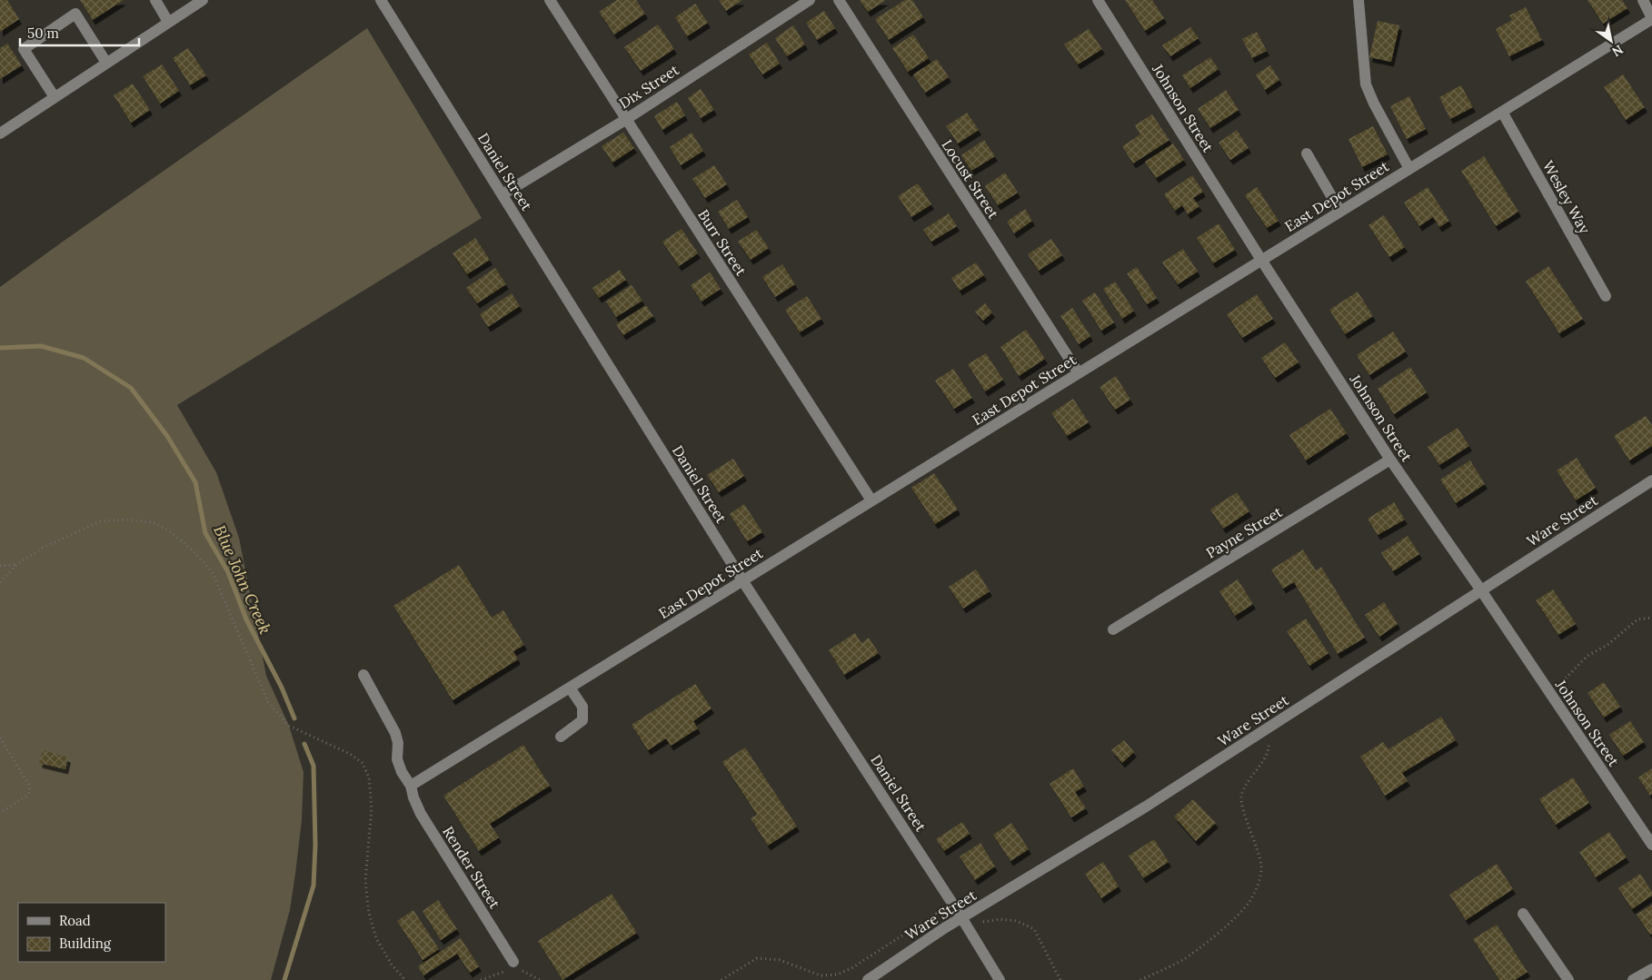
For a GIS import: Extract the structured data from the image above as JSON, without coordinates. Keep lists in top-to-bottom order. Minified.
{"streets":{"street":["Dix Street","Johnson Street","Daniel Street","Locust Street","East Depot Street","Wesley Way","Burr Street","Ware Street","Payne Street","Render Street"]},"crossings":[["Dix Street","Daniel Street"],["Dix Street","Burr Street"],["Johnson Street","East Depot Street"],["Johnson Street","Ware Street"],["Johnson Street","Payne Street"],["Daniel Street","East Depot Street"],["Daniel Street","Ware Street"],["Locust Street","East Depot Street"],["East Depot Street","Wesley Way"],["East Depot Street","Burr Street"],["East Depot Street","Render Street"]],"water":["Blue John Creek"],"legend":["Road","Building"],"scale_bar":"50 m","north":"bottom right"}
